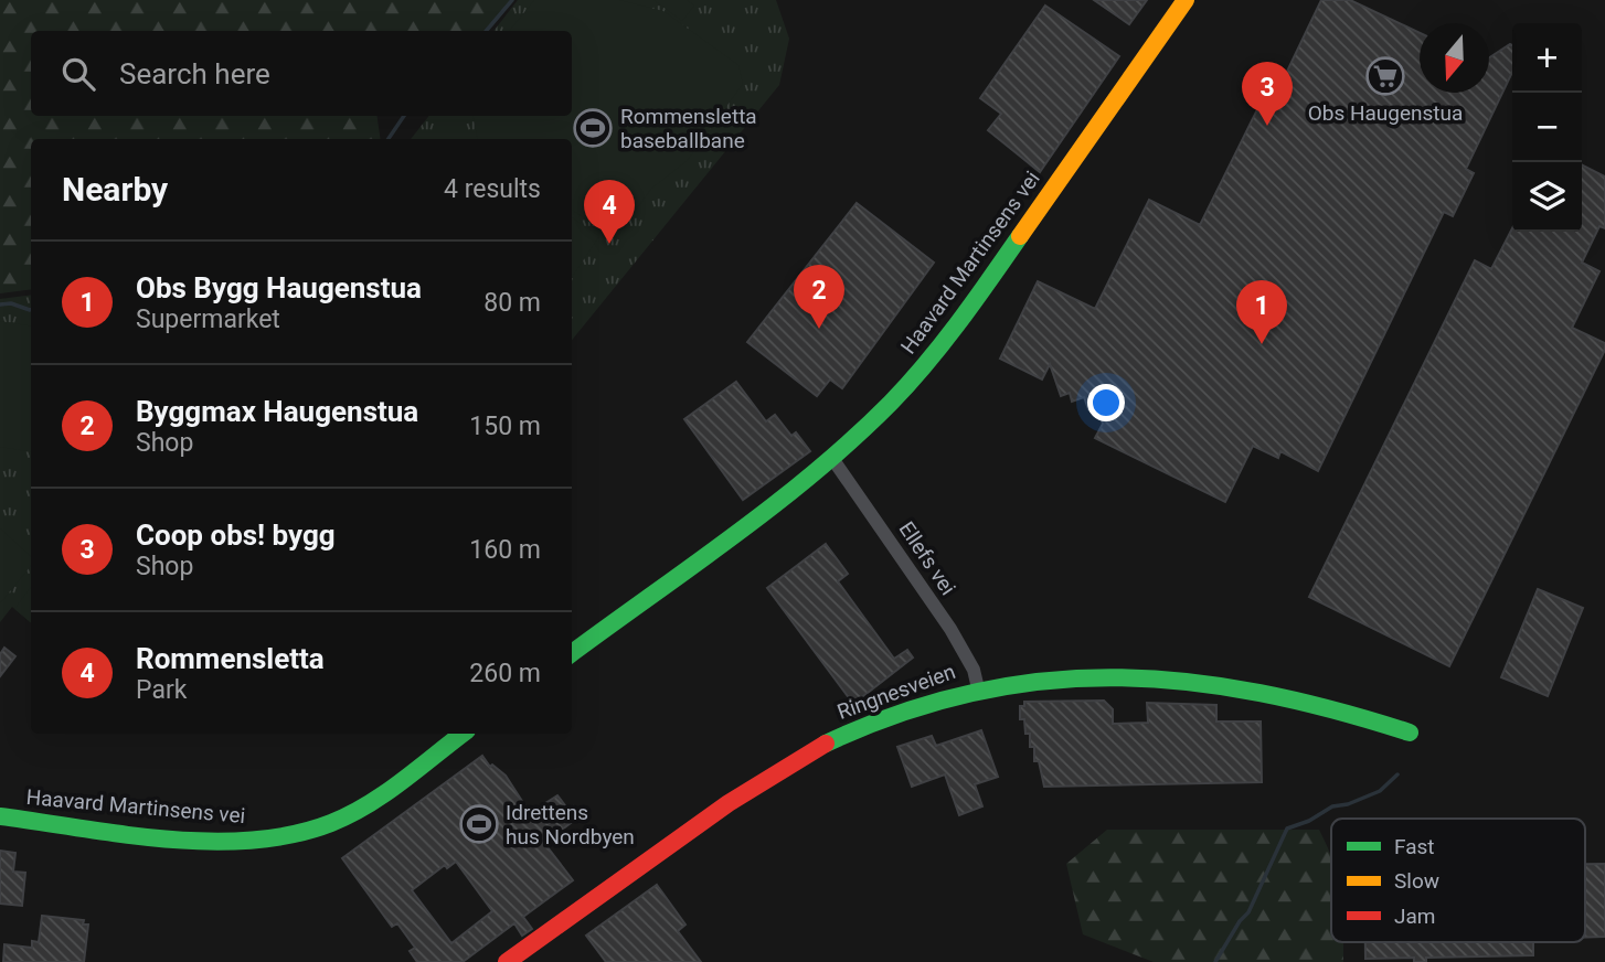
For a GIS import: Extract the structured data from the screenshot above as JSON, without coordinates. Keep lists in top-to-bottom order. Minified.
{"streets":{"street":["Haavard Martinsens vei","Ellefs vei","Ringnesveien"]},"crossings":[["Haavard Martinsens vei","Ellefs vei"],["Ellefs vei","Ringnesveien"]],"places":{"supermarket":["Obs Haugenstua"],"sports":["Rommensletta baseballbane","Idrettens hus Nordbyen"]},"legend":["Fast","Slow","Jam"],"north":"bottom","page":{"map_buttons":["+","−"],"search":"Search here","pins":["3","4","2","1"],"heading":["Nearby","4 results"],"list":[{"mark":"1","name":"Obs Bygg Haugenstua","note":"Supermarket","value":"80 m"},{"mark":"2","name":"Byggmax Haugenstua","note":"Shop","value":"150 m"},{"mark":"3","name":"Coop obs! bygg","note":"Shop","value":"160 m"},{"mark":"4","name":"Rommensletta","note":"Park","value":"260 m"}]}}
